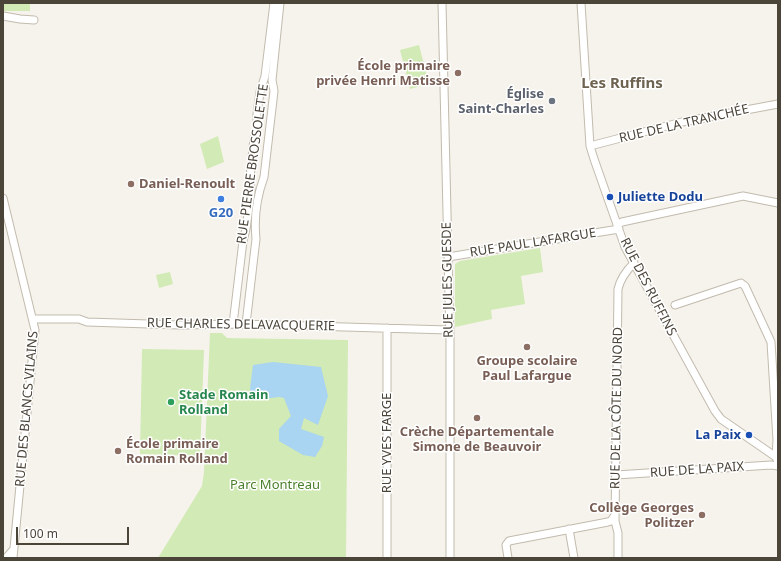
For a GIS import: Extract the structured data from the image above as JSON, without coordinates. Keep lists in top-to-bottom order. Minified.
{"streets":{"street":["RUE DE LA TRANCHÉE","RUE PIERRE BROSSOLETTE","RUE PAUL LAFARGUE","RUE JULES GUESDE","RUE DES RUFFINS","RUE CHARLES DELAVACQUERIE","RUE DE LA CÔTE DU NORD","RUE DES BLANCS VILAINS","RUE YVES FARGE","RUE DE LA PAIX"]},"crossings":[["RUE DE LA TRANCHÉE","RUE DES RUFFINS"],["RUE PIERRE BROSSOLETTE","RUE CHARLES DELAVACQUERIE"],["RUE PAUL LAFARGUE","RUE JULES GUESDE"],["RUE PAUL LAFARGUE","RUE DES RUFFINS"],["RUE JULES GUESDE","RUE CHARLES DELAVACQUERIE"],["RUE DES RUFFINS","RUE DE LA CÔTE DU NORD"],["RUE CHARLES DELAVACQUERIE","RUE DES BLANCS VILAINS"],["RUE CHARLES DELAVACQUERIE","RUE YVES FARGE"],["RUE DE LA CÔTE DU NORD","RUE DE LA PAIX"]],"districts":["Les Ruffins"],"parks":["Parc Montreau"],"places":["École primaire privée Henri Matisse","Église Saint-Charles","Daniel-Renoult","Juliette Dodu","G20","Groupe scolaire Paul Lafargue","Stade Romain Rolland","Crèche Départementale Simone de Beauvoir","La Paix","École primaire Romain Rolland","Collège Georges Politzer"],"scale_bar":"100 m"}
